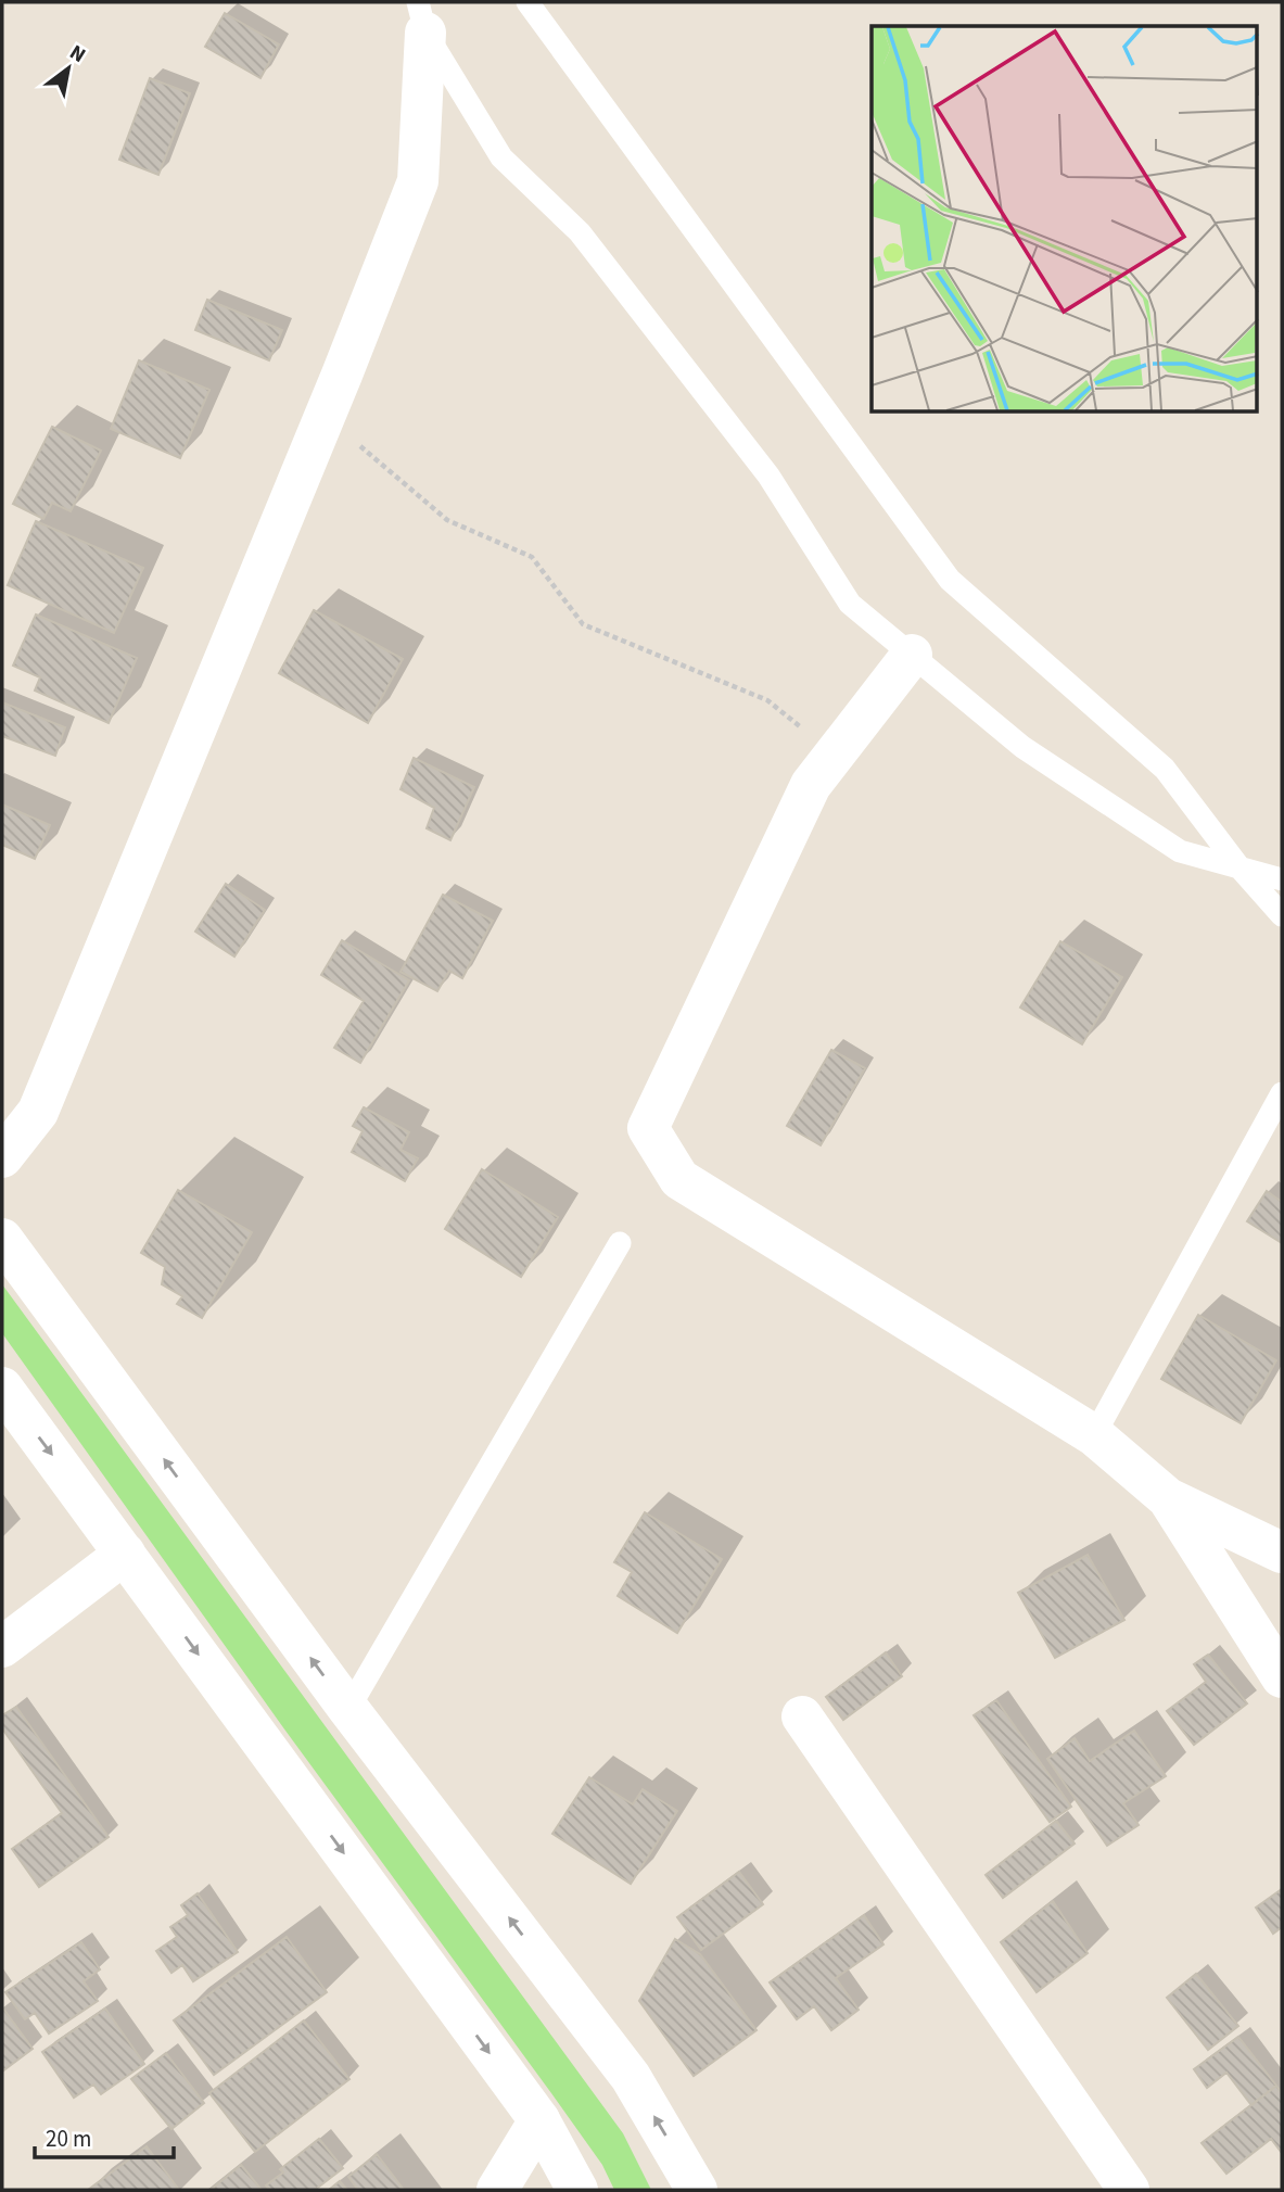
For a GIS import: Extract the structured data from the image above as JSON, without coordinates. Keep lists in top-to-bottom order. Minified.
{"scale_bar":"20 m","north":"top right"}
